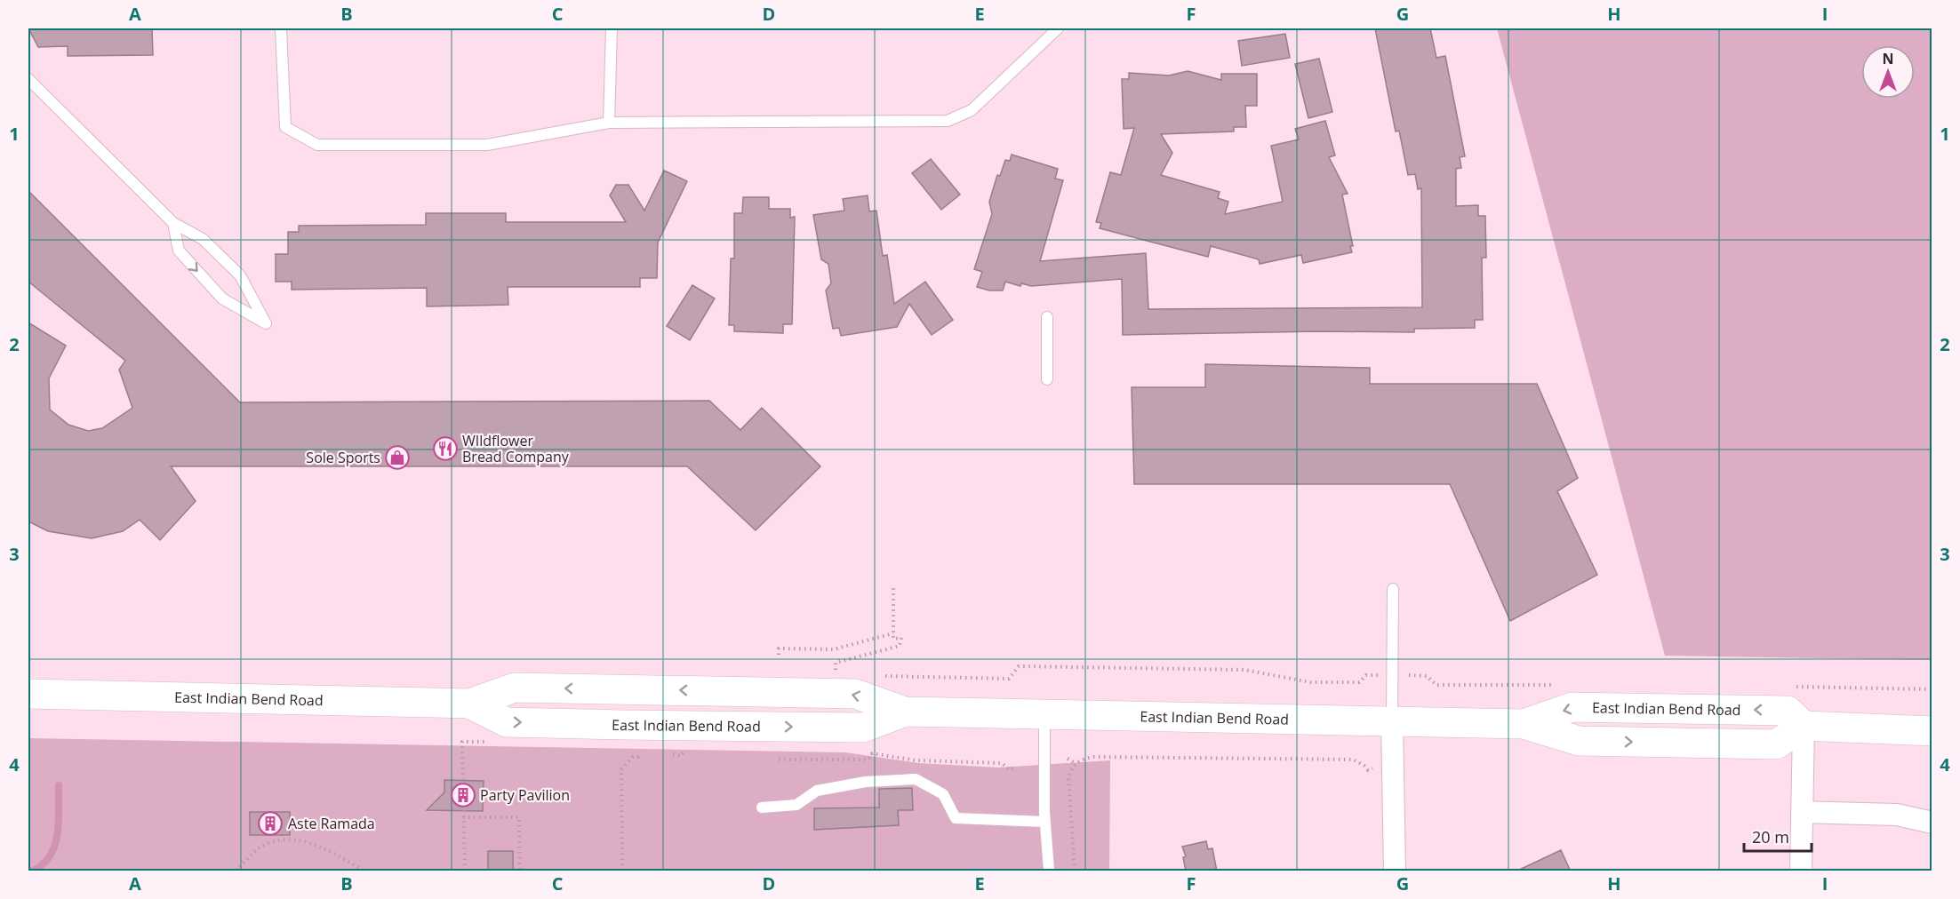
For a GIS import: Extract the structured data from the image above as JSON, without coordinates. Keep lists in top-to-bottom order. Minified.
{"streets":{"main road":["East Indian Bend Road"]},"places":{"restaurant":["WIldflower Bread Company"],"shop":["Sole Sports"],"building":["Party Pavilion","Aste Ramada"]},"scale_bar":"20 m","north":"top","grid":{"columns":["A","B","C","D","E","F","G","H","I"],"rows":["1","2","3","4"]}}
